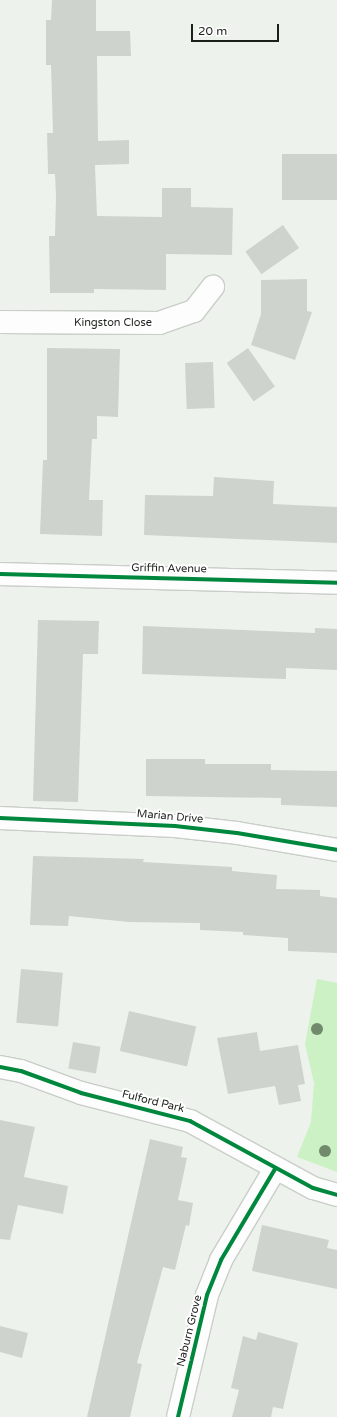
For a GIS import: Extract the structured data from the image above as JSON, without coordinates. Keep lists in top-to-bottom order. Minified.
{"streets":{"street":["Kingston Close","Griffin Avenue","Marian Drive","Fulford Park","Naburn Grove"]},"crossings":[["Fulford Park","Naburn Grove"]],"scale_bar":"20 m"}
